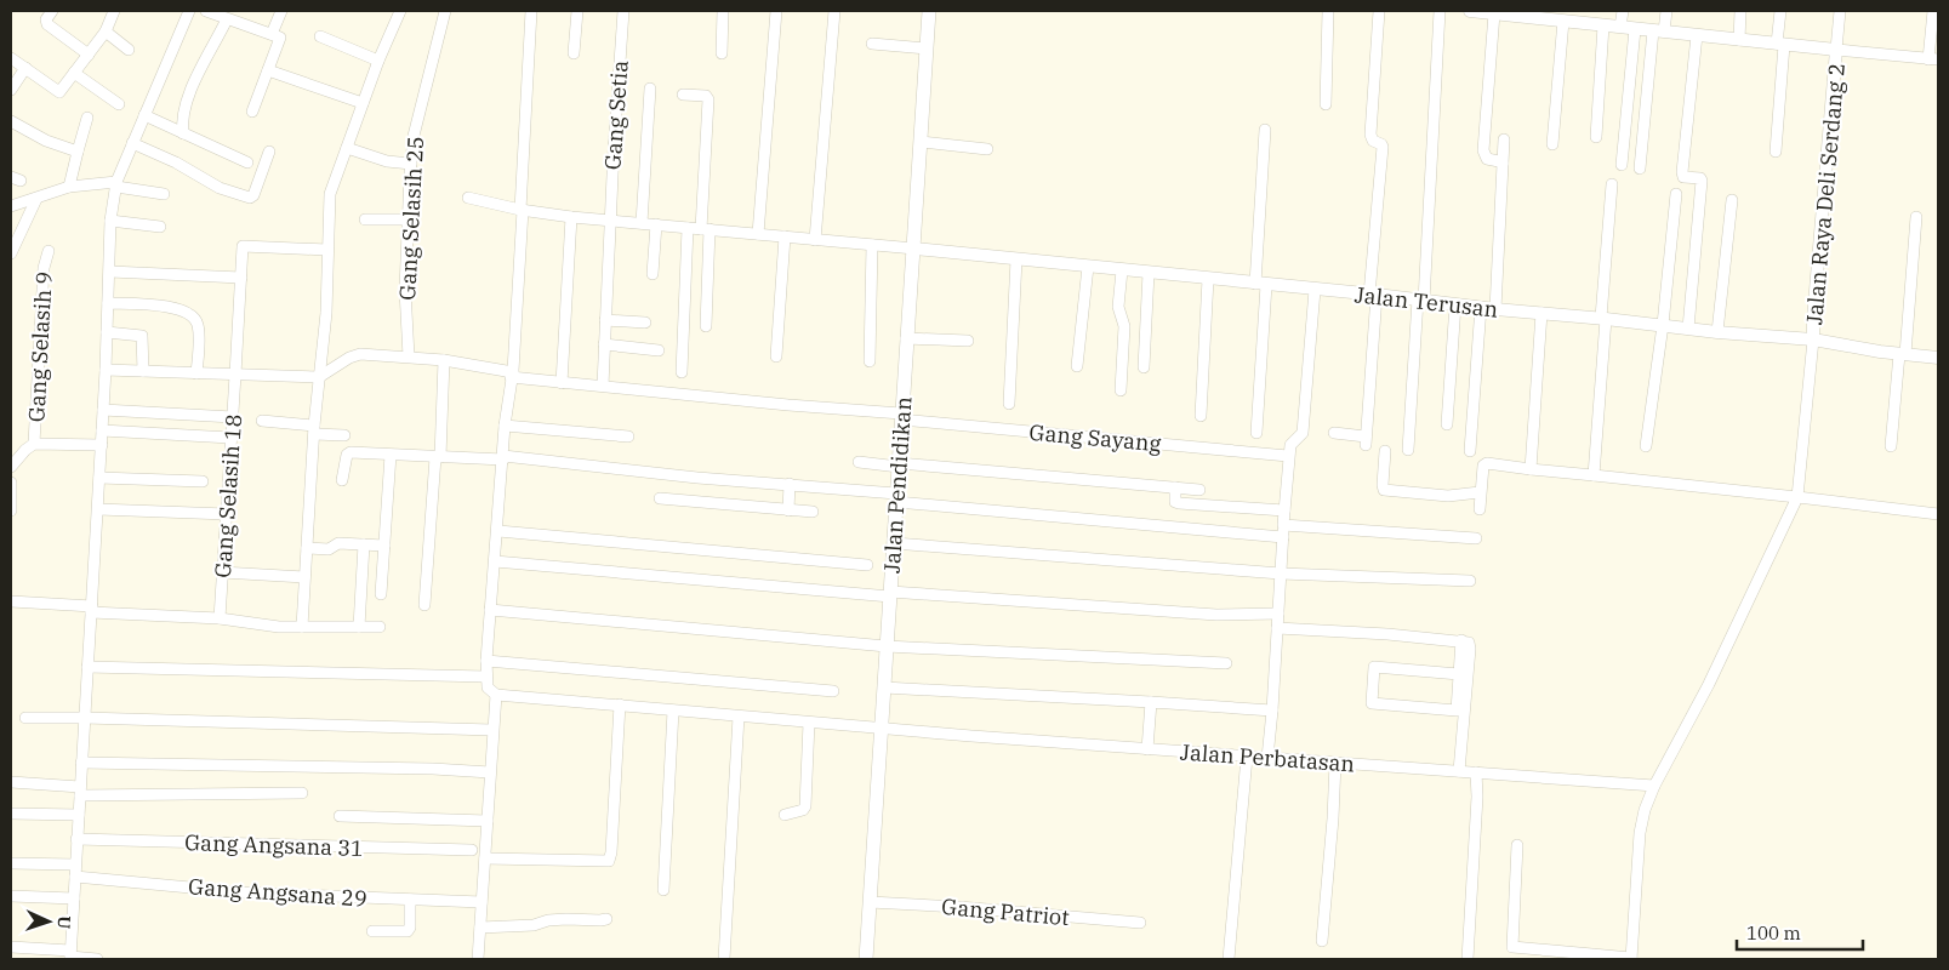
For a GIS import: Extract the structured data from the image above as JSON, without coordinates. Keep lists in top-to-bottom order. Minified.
{"streets":{"main road":["Jalan Pendidikan"],"street":["Gang Setia","Jalan Raya Deli Serdang 2","Gang Selasih 25","Jalan Terusan","Gang Selasih 9","Gang Sayang","Gang Selasih 18","Jalan Perbatasan","Gang Angsana 31","Gang Angsana 29","Gang Patriot"]},"crossings":[["Gang Setia","Gang Sayang"],["Jalan Raya Deli Serdang 2","Jalan Terusan"],["Gang Selasih 25","Gang Sayang"],["Jalan Terusan","Jalan Pendidikan"],["Gang Sayang","Jalan Pendidikan"],["Jalan Pendidikan","Jalan Perbatasan"],["Jalan Pendidikan","Gang Patriot"]],"scale_bar":"100 m","north":"right"}
